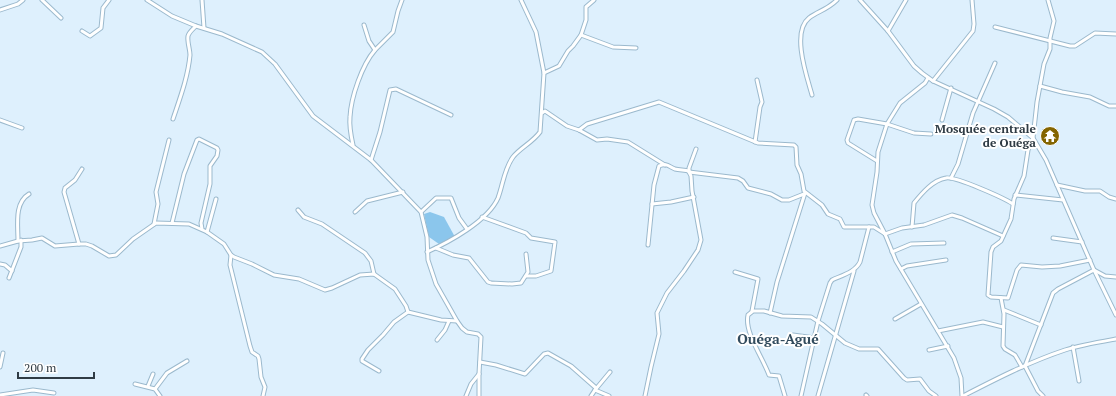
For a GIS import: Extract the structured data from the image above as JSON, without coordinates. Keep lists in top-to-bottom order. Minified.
{"districts":["Ouéga-Agué"],"places":{"temple":["Mosquée centrale de Ouéga"]},"scale_bar":"200 m"}
